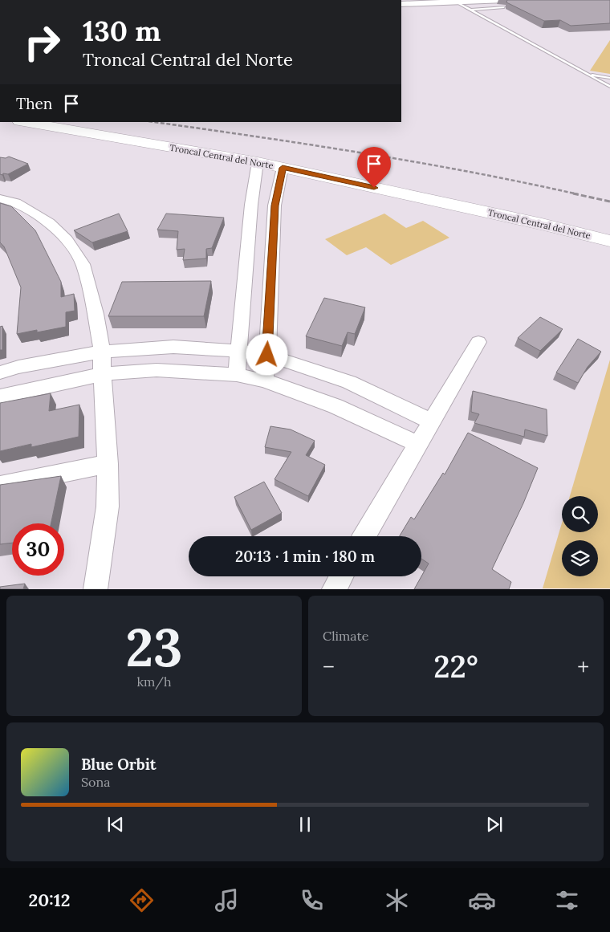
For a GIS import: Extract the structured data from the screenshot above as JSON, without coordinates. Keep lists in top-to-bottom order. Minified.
{"streets":{"highway":["Troncal Central del Norte"]},"page":{"turn":["130 m","Troncal Central del Norte"],"then":"Then","limit":"30","trip":"20:13 · 1 min · 180 m","tile":[["23","km/h"],"Climate"],"heat":["−","22°","+"],"song":["Blue Orbit","Sona"],"tabs":"20:12"}}
